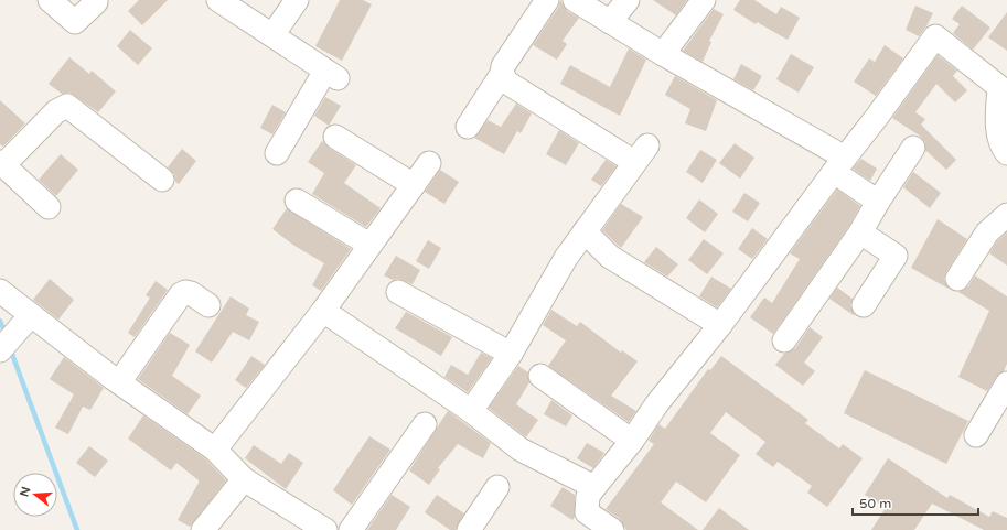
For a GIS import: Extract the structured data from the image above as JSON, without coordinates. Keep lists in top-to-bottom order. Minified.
{"scale_bar":"50 m","north":"left"}
